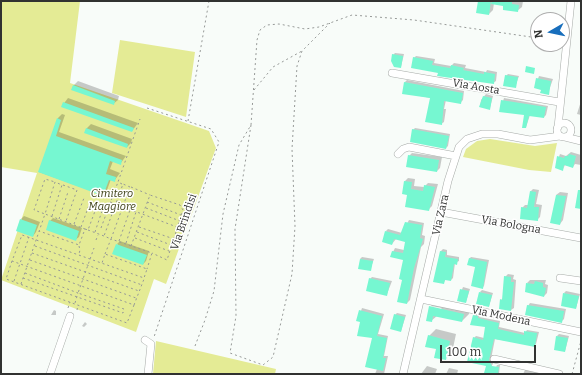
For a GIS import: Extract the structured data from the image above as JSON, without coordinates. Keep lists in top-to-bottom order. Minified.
{"streets":{"street":["Via Aosta","Via Zara","Via Bologna","Via Modena"],"path":["Via Brindisi"]},"crossings":[["Via Zara","Via Bologna"],["Via Zara","Via Modena"]],"parks":["Cimitero Maggiore"],"scale_bar":"100 m","north":"left"}
